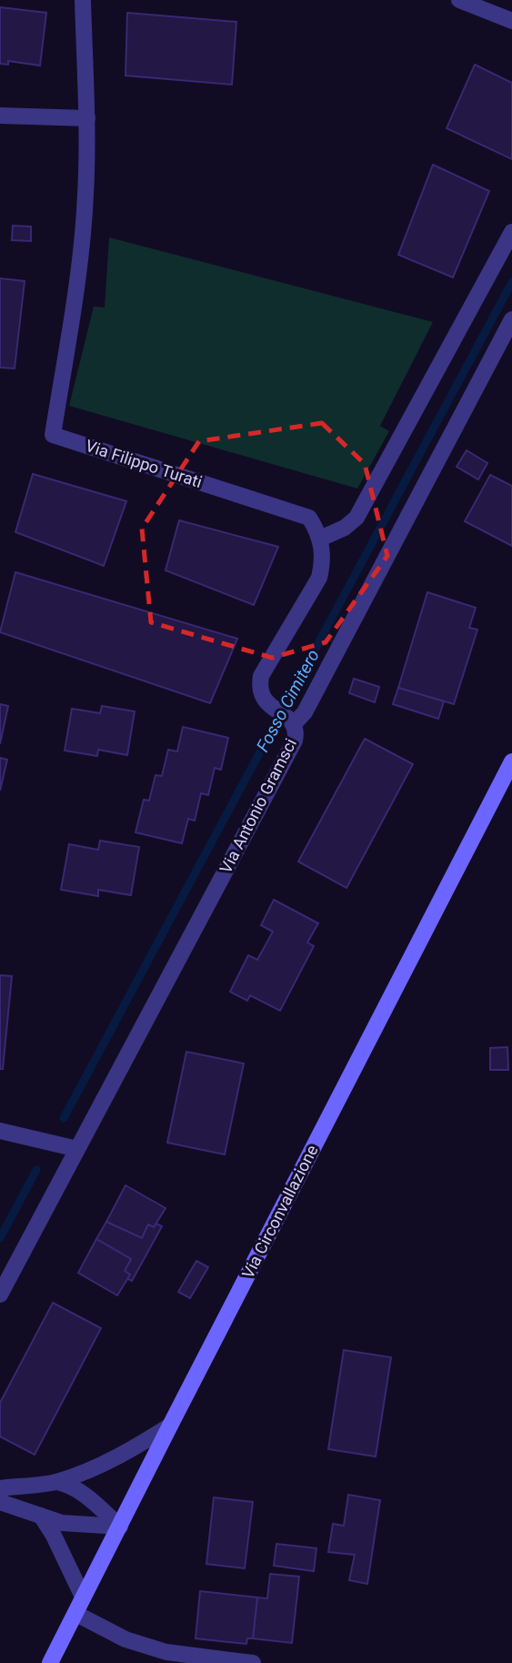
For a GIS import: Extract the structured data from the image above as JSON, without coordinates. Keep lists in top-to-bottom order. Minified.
{"streets":{"main road":["Via Circonvallazione"],"street":["Via Filippo Turati","Via Antonio Gramsci"]},"water":["Fosso Cimitero"]}
